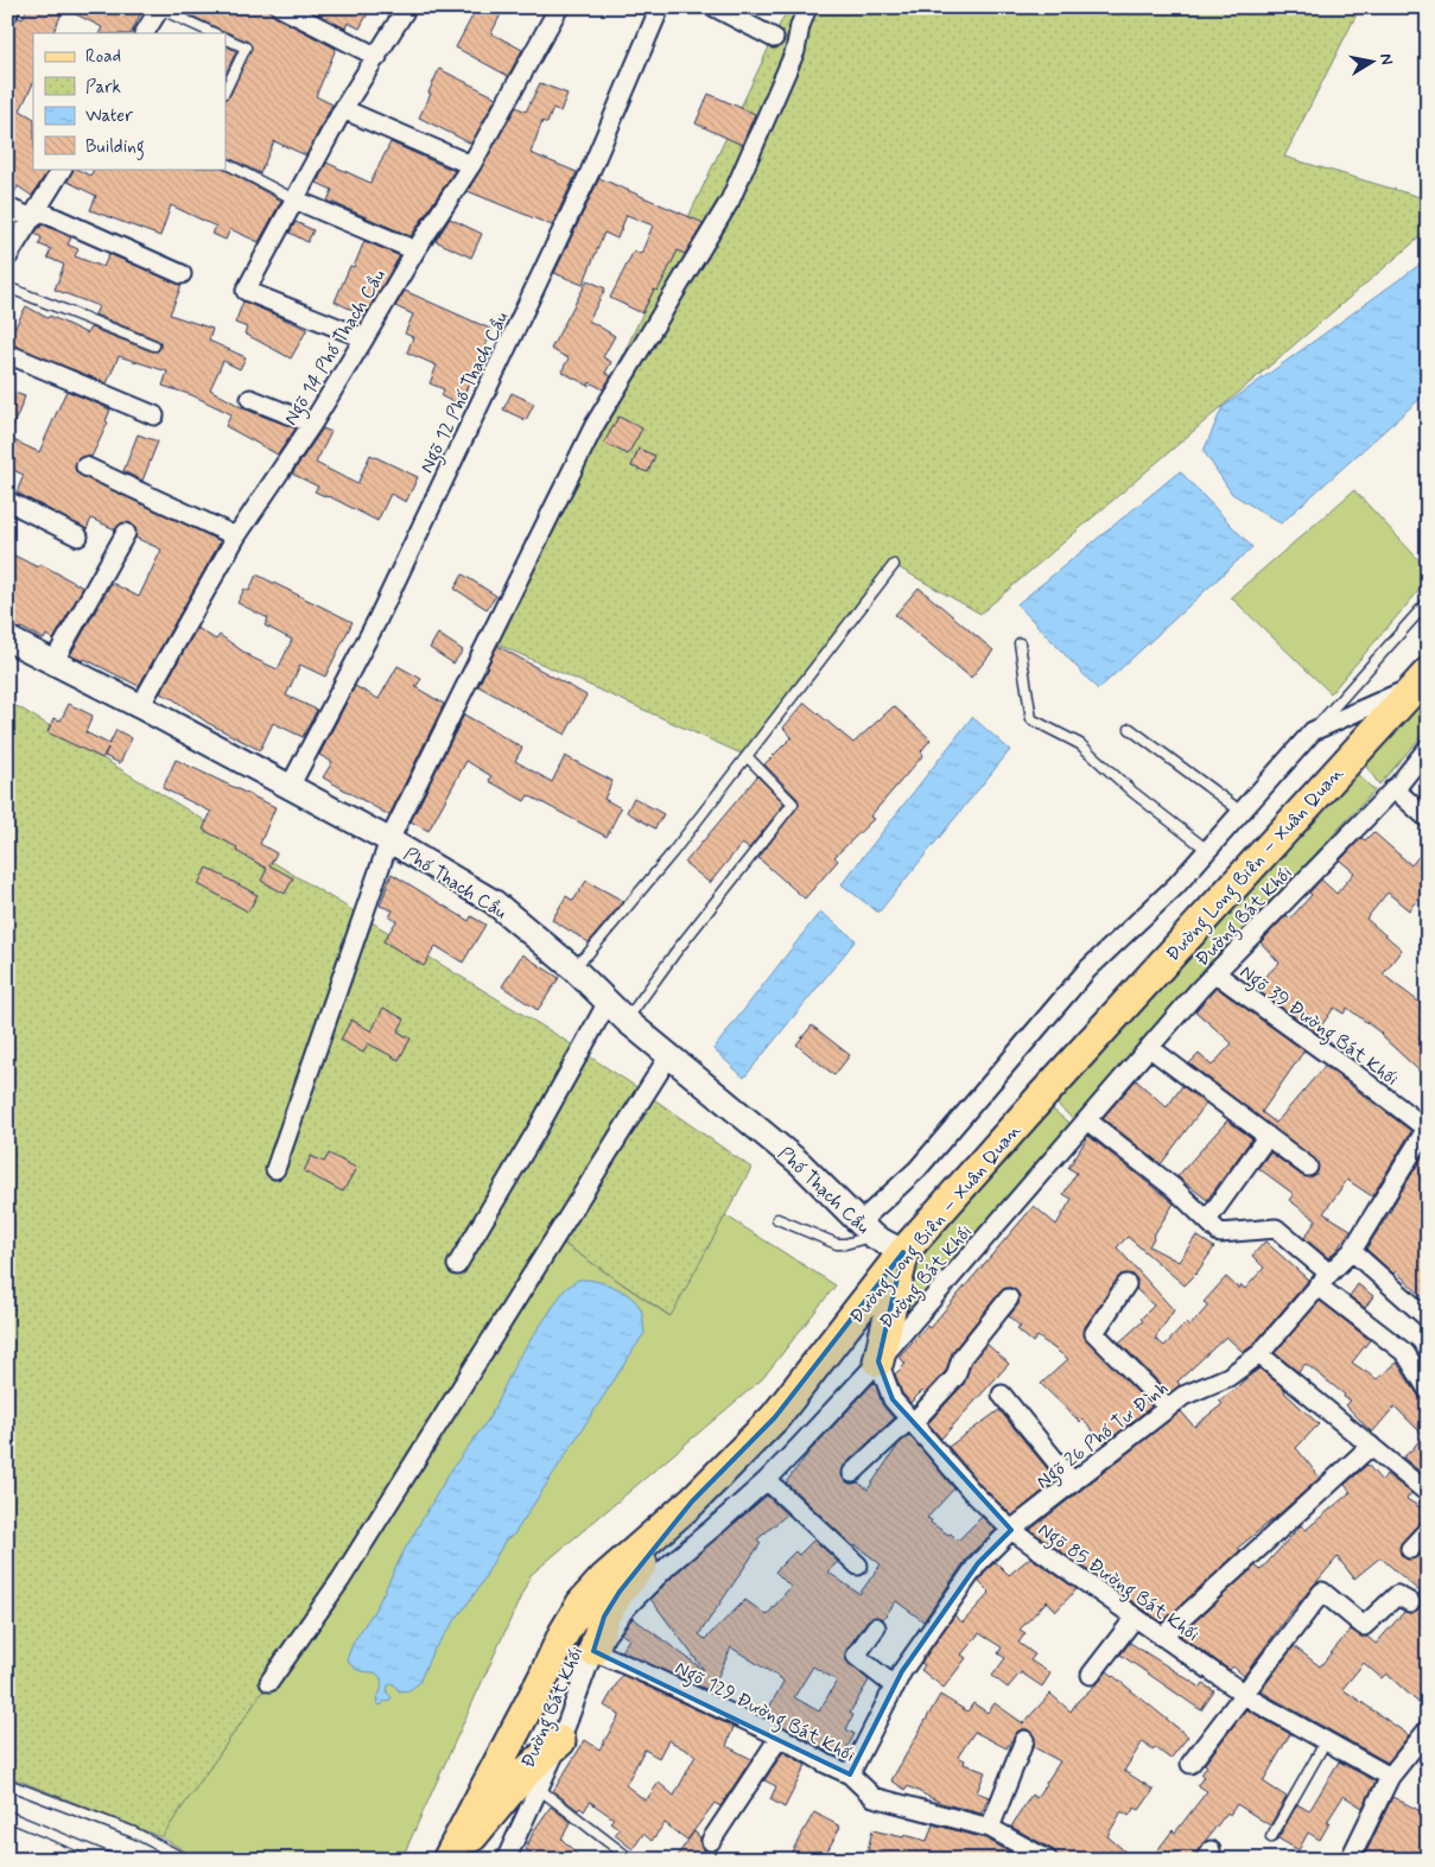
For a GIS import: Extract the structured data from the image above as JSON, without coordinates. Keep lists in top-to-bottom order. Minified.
{"streets":{"main road":["Đường Long Biên – Xuân Quan"],"street":["Ngõ 14 Phố Thạch Cầu","Ngõ 12 Phố Thạch Cầu","Phố Thạch Cầu","Đường Bát Khối","Ngõ 39 Đường Bát Khối","Ngõ 26 Phố Tư Đình","Ngõ 85 Đường Bát Khối","Ngõ 129 Đường Bát Khối"]},"crossings":[["Ngõ 14 Phố Thạch Cầu","Phố Thạch Cầu"],["Ngõ 12 Phố Thạch Cầu","Phố Thạch Cầu"],["Đường Long Biên – Xuân Quan","Phố Thạch Cầu"],["Đường Bát Khối","Ngõ 39 Đường Bát Khối"],["Đường Bát Khối","Ngõ 85 Đường Bát Khối"],["Đường Bát Khối","Ngõ 129 Đường Bát Khối"],["Ngõ 39 Đường Bát Khối","Ngõ 26 Phố Tư Đình"],["Ngõ 26 Phố Tư Đình","Ngõ 85 Đường Bát Khối"],["Ngõ 26 Phố Tư Đình","Ngõ 129 Đường Bát Khối"]],"legend":["Road","Park","Water","Building"],"north":"right"}
